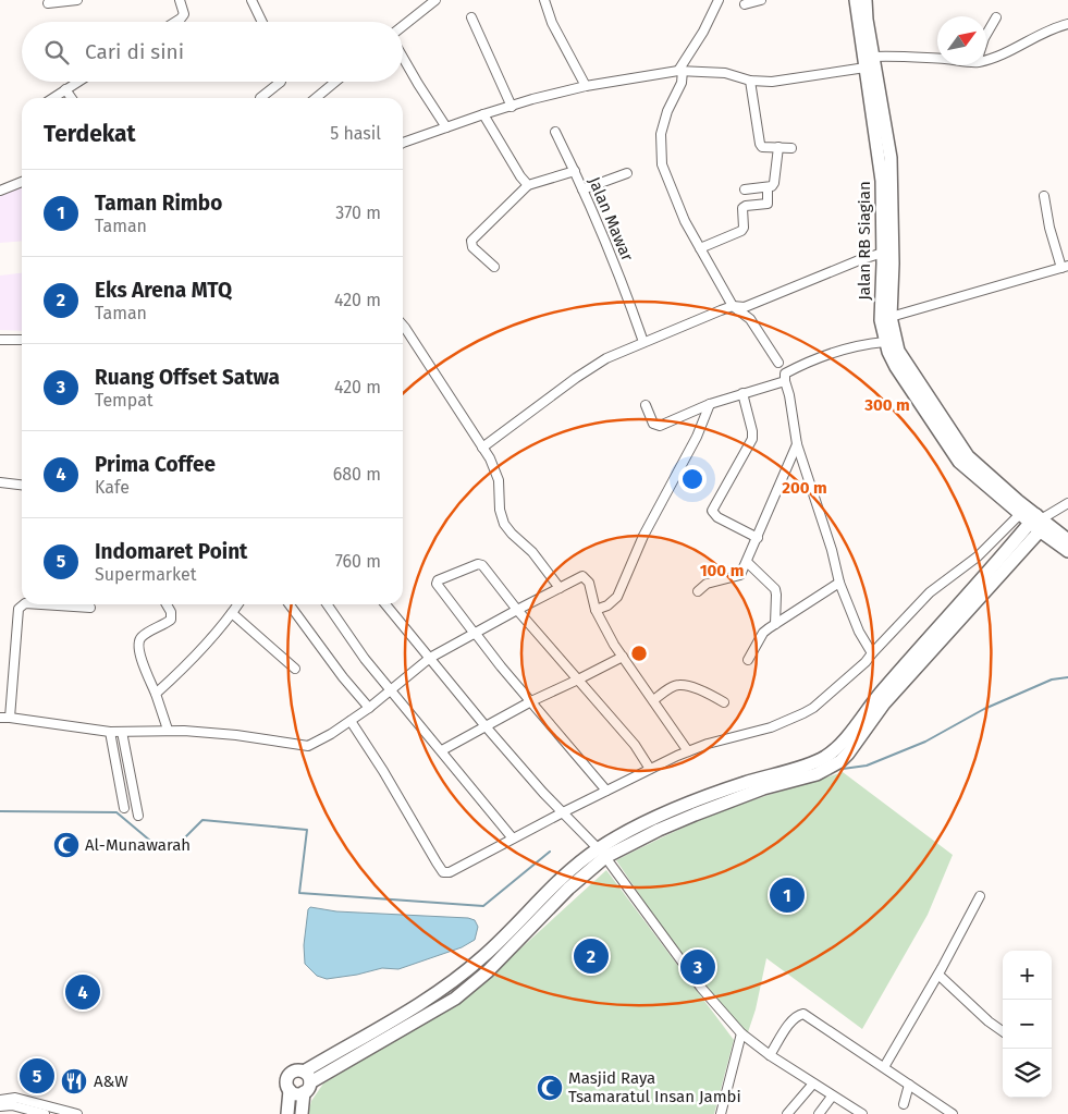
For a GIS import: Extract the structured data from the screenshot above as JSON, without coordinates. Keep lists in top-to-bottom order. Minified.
{"streets":{"highway":["Jalan RB Siagian"],"street":["Jalan Mawar"]},"places":{"mosque":["Al-Munawarah","Masjid Raya Tsamaratul Insan Jambi"],"restaurant":["A&W"]},"north":"top right","page":{"search":"Cari di sini","heading":["Terdekat","5 hasil"],"list":[{"mark":"1","name":"Taman Rimbo","note":"Taman","value":"370 m"},{"mark":"2","name":"Eks Arena MTQ","note":"Taman","value":"420 m"},{"mark":"3","name":"Ruang Offset Satwa","note":"Tempat","value":"420 m"},{"mark":"4","name":"Prima Coffee","note":"Kafe","value":"680 m"},{"mark":"5","name":"Indomaret Point","note":"Supermarket","value":"760 m"}],"pins":["1","2","3","4","5"],"map_buttons":["+","−"]},"rings":["300 m","200 m","100 m"]}
